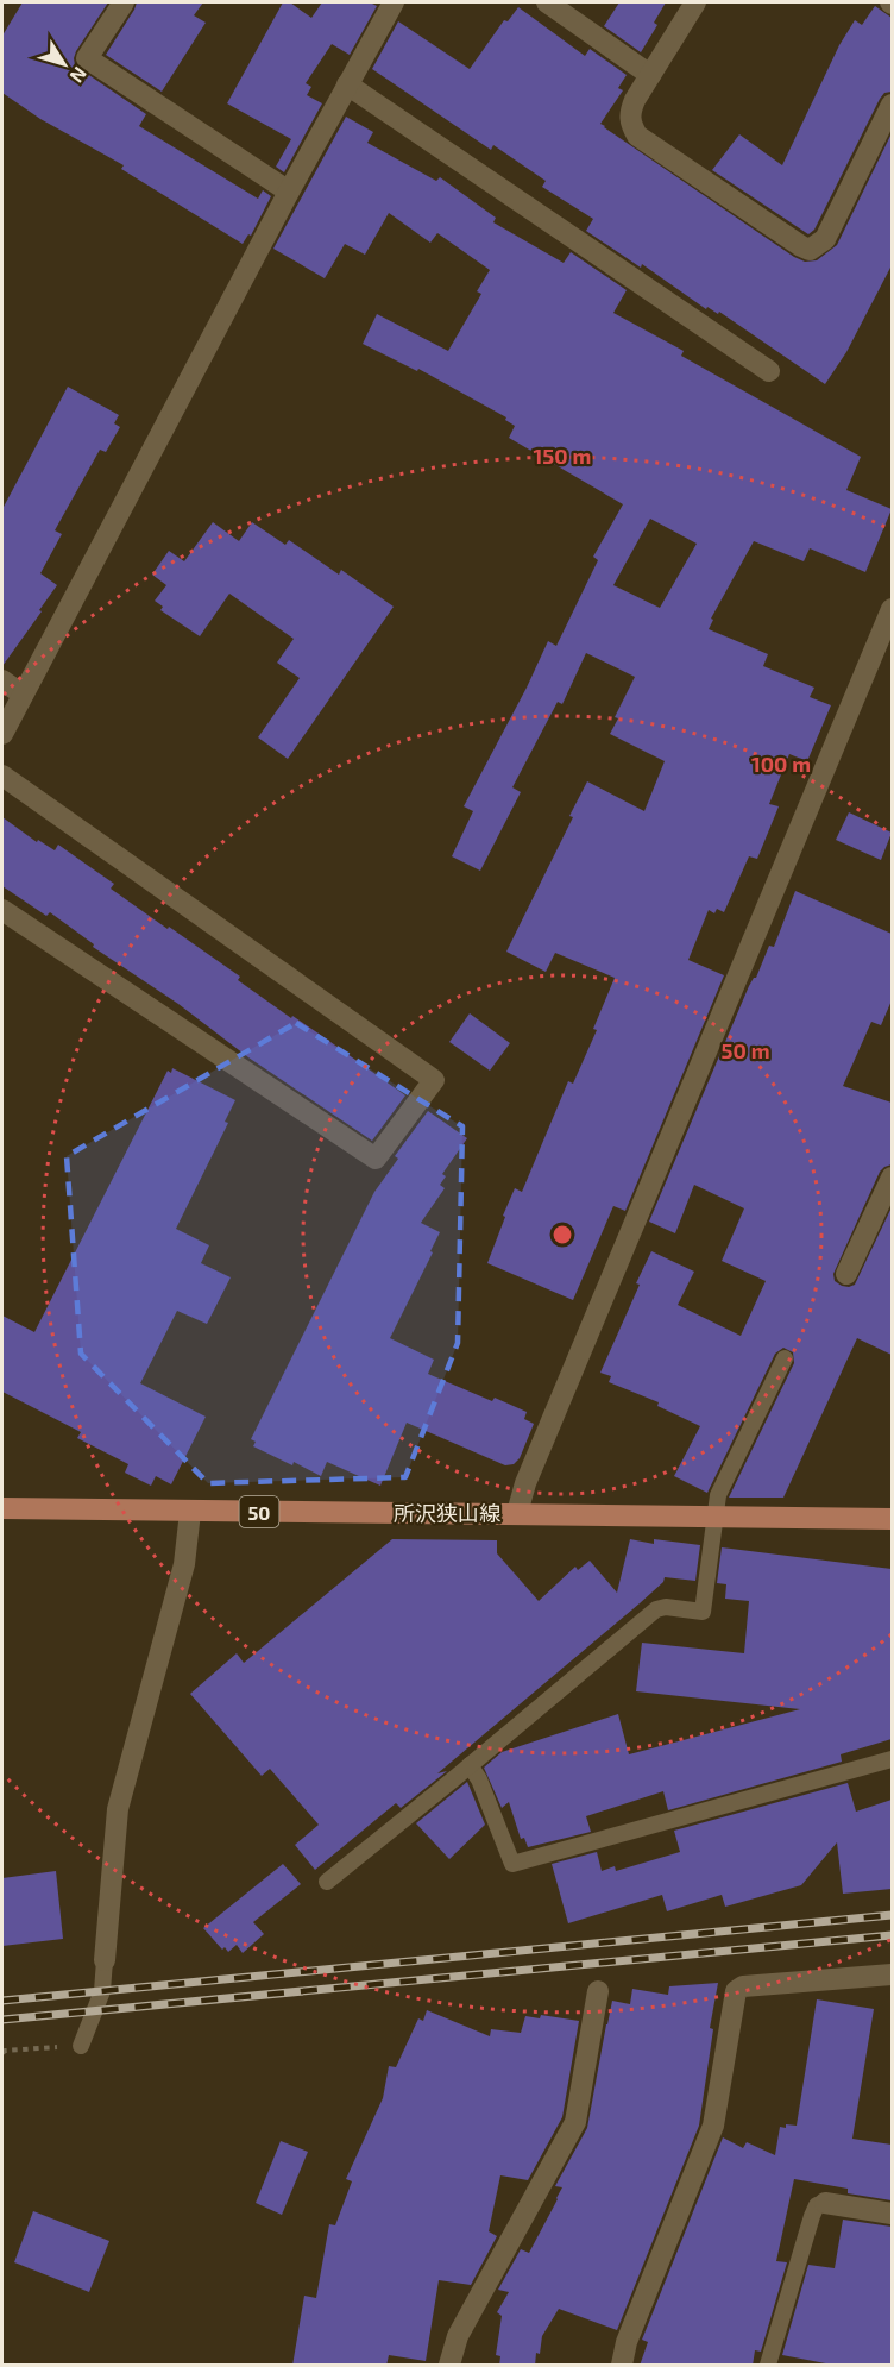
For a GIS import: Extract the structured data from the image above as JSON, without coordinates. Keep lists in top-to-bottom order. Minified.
{"streets":{"main road":["50","所沢狭山線"]},"north":"bottom right","rings":["150 m","100 m","50 m"]}
